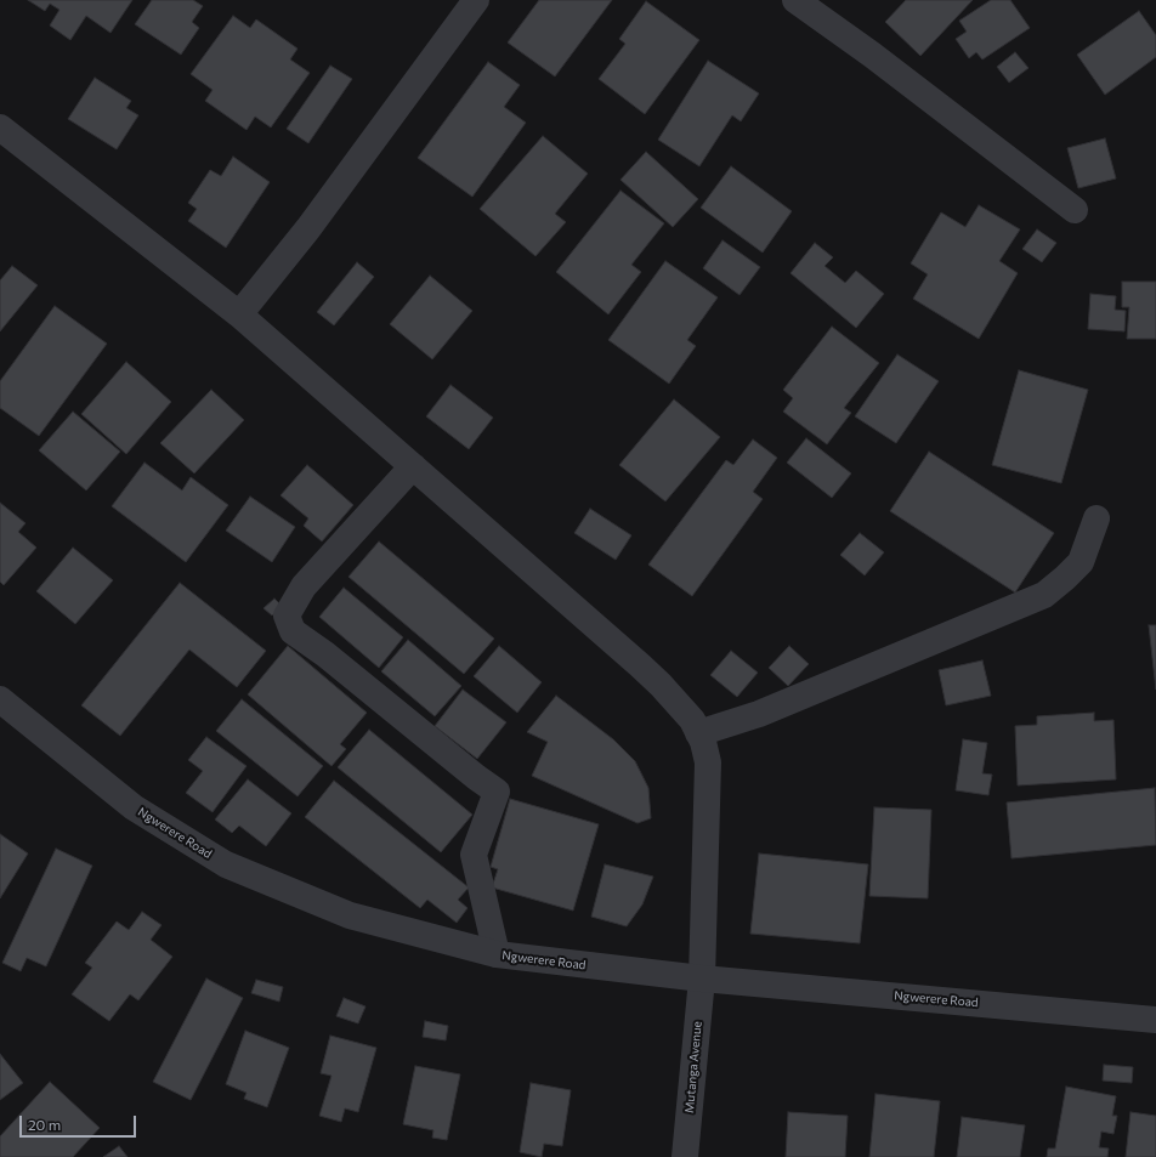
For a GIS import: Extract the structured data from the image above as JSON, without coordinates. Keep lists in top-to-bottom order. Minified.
{"streets":{"street":["Ngwerere Road","Mutanga Avenue"]},"crossings":[["Ngwerere Road","Mutanga Avenue"]],"scale_bar":"20 m"}
